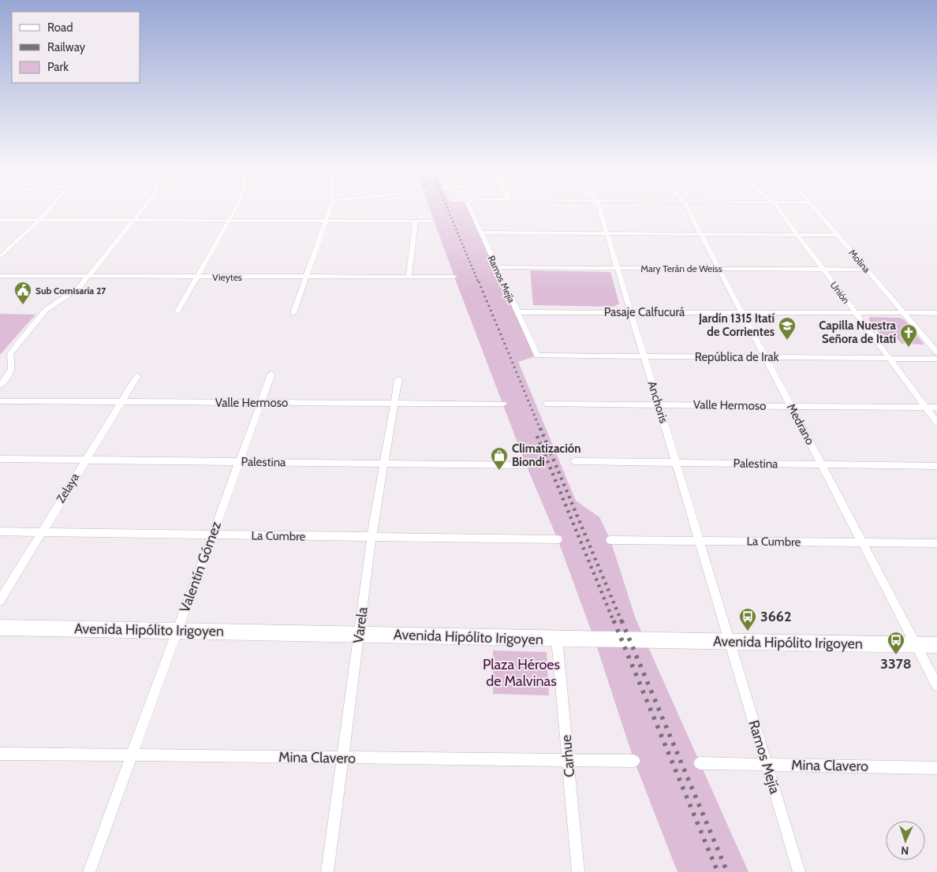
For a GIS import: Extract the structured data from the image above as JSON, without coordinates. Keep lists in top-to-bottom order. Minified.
{"streets":{"street":["Molina","Mary Terán de Weiss","Vieytes","Ramos Mejía","Unión","Pasaje Calfucurá","República de Irak","Anchoris","Valle Hermoso","Medrano","Palestina","Zelaya","La Cumbre","Valentín Gómez","Varela","Avenida Hipólito Irigoyen","Carhue","Mina Clavero"]},"crossings":[["Molina","Mary Terán de Weiss"],["Molina","Pasaje Calfucurá"],["Mary Terán de Weiss","Ramos Mejía"],["Mary Terán de Weiss","Unión"],["Mary Terán de Weiss","Anchoris"],["Mary Terán de Weiss","Medrano"],["Ramos Mejía","Pasaje Calfucurá"],["Ramos Mejía","República de Irak"],["Ramos Mejía","Anchoris"],["Ramos Mejía","Avenida Hipólito Irigoyen"],["Ramos Mejía","Mina Clavero"],["Unión","Pasaje Calfucurá"],["Unión","República de Irak"],["Unión","Valle Hermoso"],["Pasaje Calfucurá","Anchoris"],["Pasaje Calfucurá","Medrano"],["República de Irak","Anchoris"],["República de Irak","Medrano"],["Anchoris","Valle Hermoso"],["Anchoris","Palestina"],["Anchoris","La Cumbre"],["Anchoris","Avenida Hipólito Irigoyen"],["Valle Hermoso","Medrano"],["Valle Hermoso","Zelaya"],["Valle Hermoso","Valentín Gómez"],["Valle Hermoso","Varela"],["Medrano","Palestina"],["Medrano","La Cumbre"],["Medrano","Avenida Hipólito Irigoyen"],["Palestina","Zelaya"],["Palestina","Valentín Gómez"],["Palestina","Varela"],["Zelaya","La Cumbre"],["La Cumbre","Valentín Gómez"],["La Cumbre","Varela"],["Valentín Gómez","Avenida Hipólito Irigoyen"],["Valentín Gómez","Mina Clavero"],["Varela","Avenida Hipólito Irigoyen"],["Varela","Mina Clavero"],["Avenida Hipólito Irigoyen","Carhue"],["Carhue","Mina Clavero"]],"parks":["Plaza Héroes de Malvinas"],"places":{"public building":["Sub Comisaría 27"],"school or university":["Jardín 1315 Itatí de Corrientes"],"church":["Capilla Nuestra Señora de Itatí"],"shop":["Climatización Biondi"],"bus stop":["3662","3378"]},"legend":["Road","Railway","Park"],"north":"bottom"}
